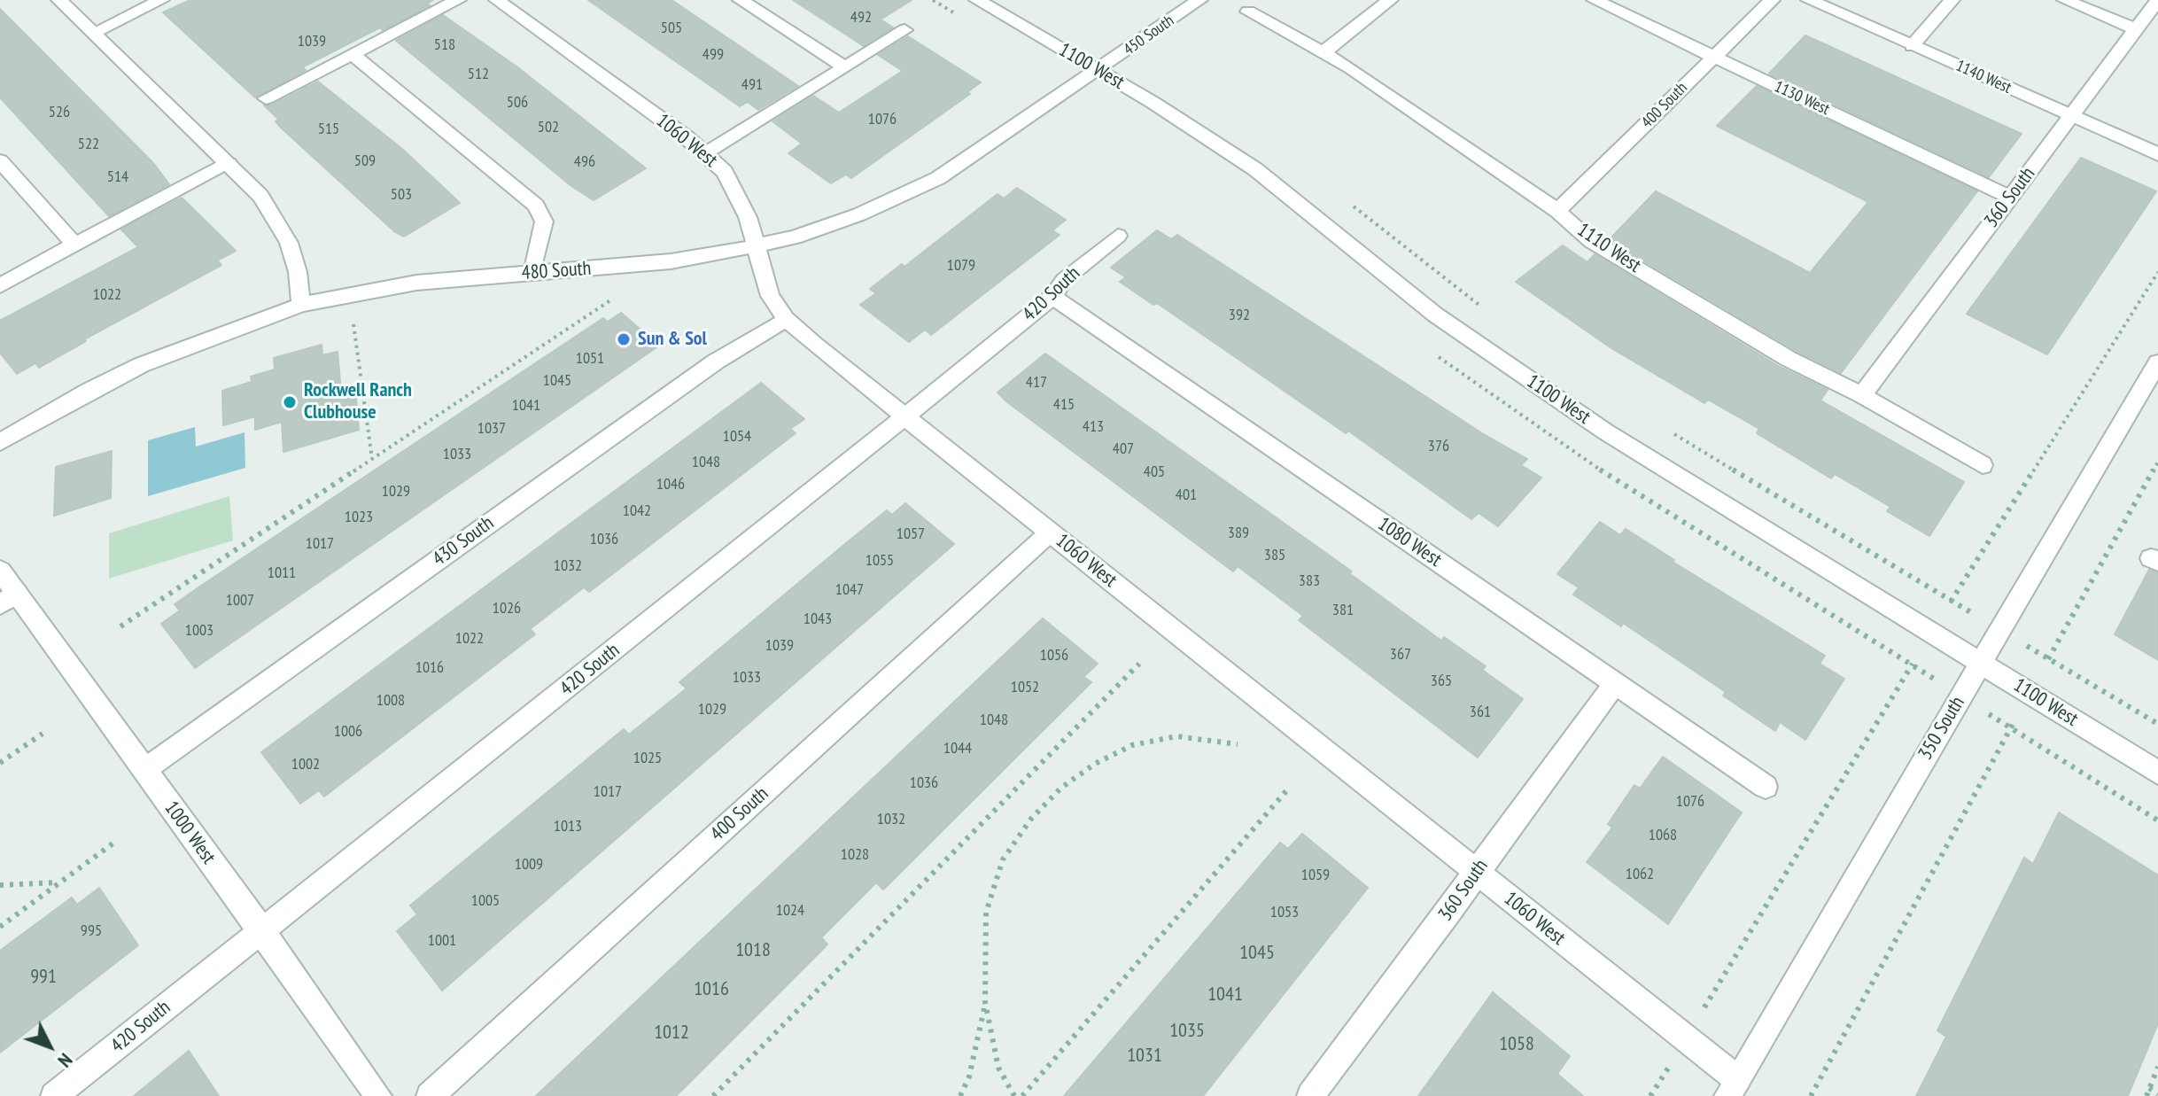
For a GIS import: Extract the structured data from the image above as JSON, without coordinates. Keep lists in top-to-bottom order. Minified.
{"streets":{"street":["450 South","1100 West","1140 West","1130 West","400 South","1060 West","360 South","1110 West","480 South","420 South","430 South","1080 West","350 South","1000 West"]},"crossings":[["450 South","1100 West"],["450 South","480 South"],["1100 West","480 South"],["1100 West","350 South"],["1140 West","360 South"],["1130 West","400 South"],["1130 West","360 South"],["400 South","1060 West"],["400 South","1110 West"],["1060 West","360 South"],["1060 West","480 South"],["1060 West","420 South"],["1060 West","430 South"],["1060 West","350 South"],["360 South","1110 West"],["360 South","1080 West"],["420 South","1080 West"],["420 South","1000 West"],["430 South","1000 West"]],"places":["Sun & Sol","Rockwell Ranch Clubhouse"],"house_numbers":["492","505","1039","518","499","512","491","506","526","1076","502","515","522","509","496","514","503","1079","1022","392","1051","1045","417","415","1041","413","1037","1054","376","407","1033","1048","405","1046","1029","401","1042","1023","389","1057","1036","1017","385","1055","1032","1011","383","1047","1007","1026","381","1043","1003","1022","1039","367","1056","1016","1033","365","1052","1008","1029","361","1048","1006","1044","1025","1002","1036","1017","1076","1032","1013","1068","1028","1009","1062","1059","1005","1024","1053","995","1001","1018","1045","991","1016","1041","1035","1012","1058","1031"],"north":"bottom right"}
